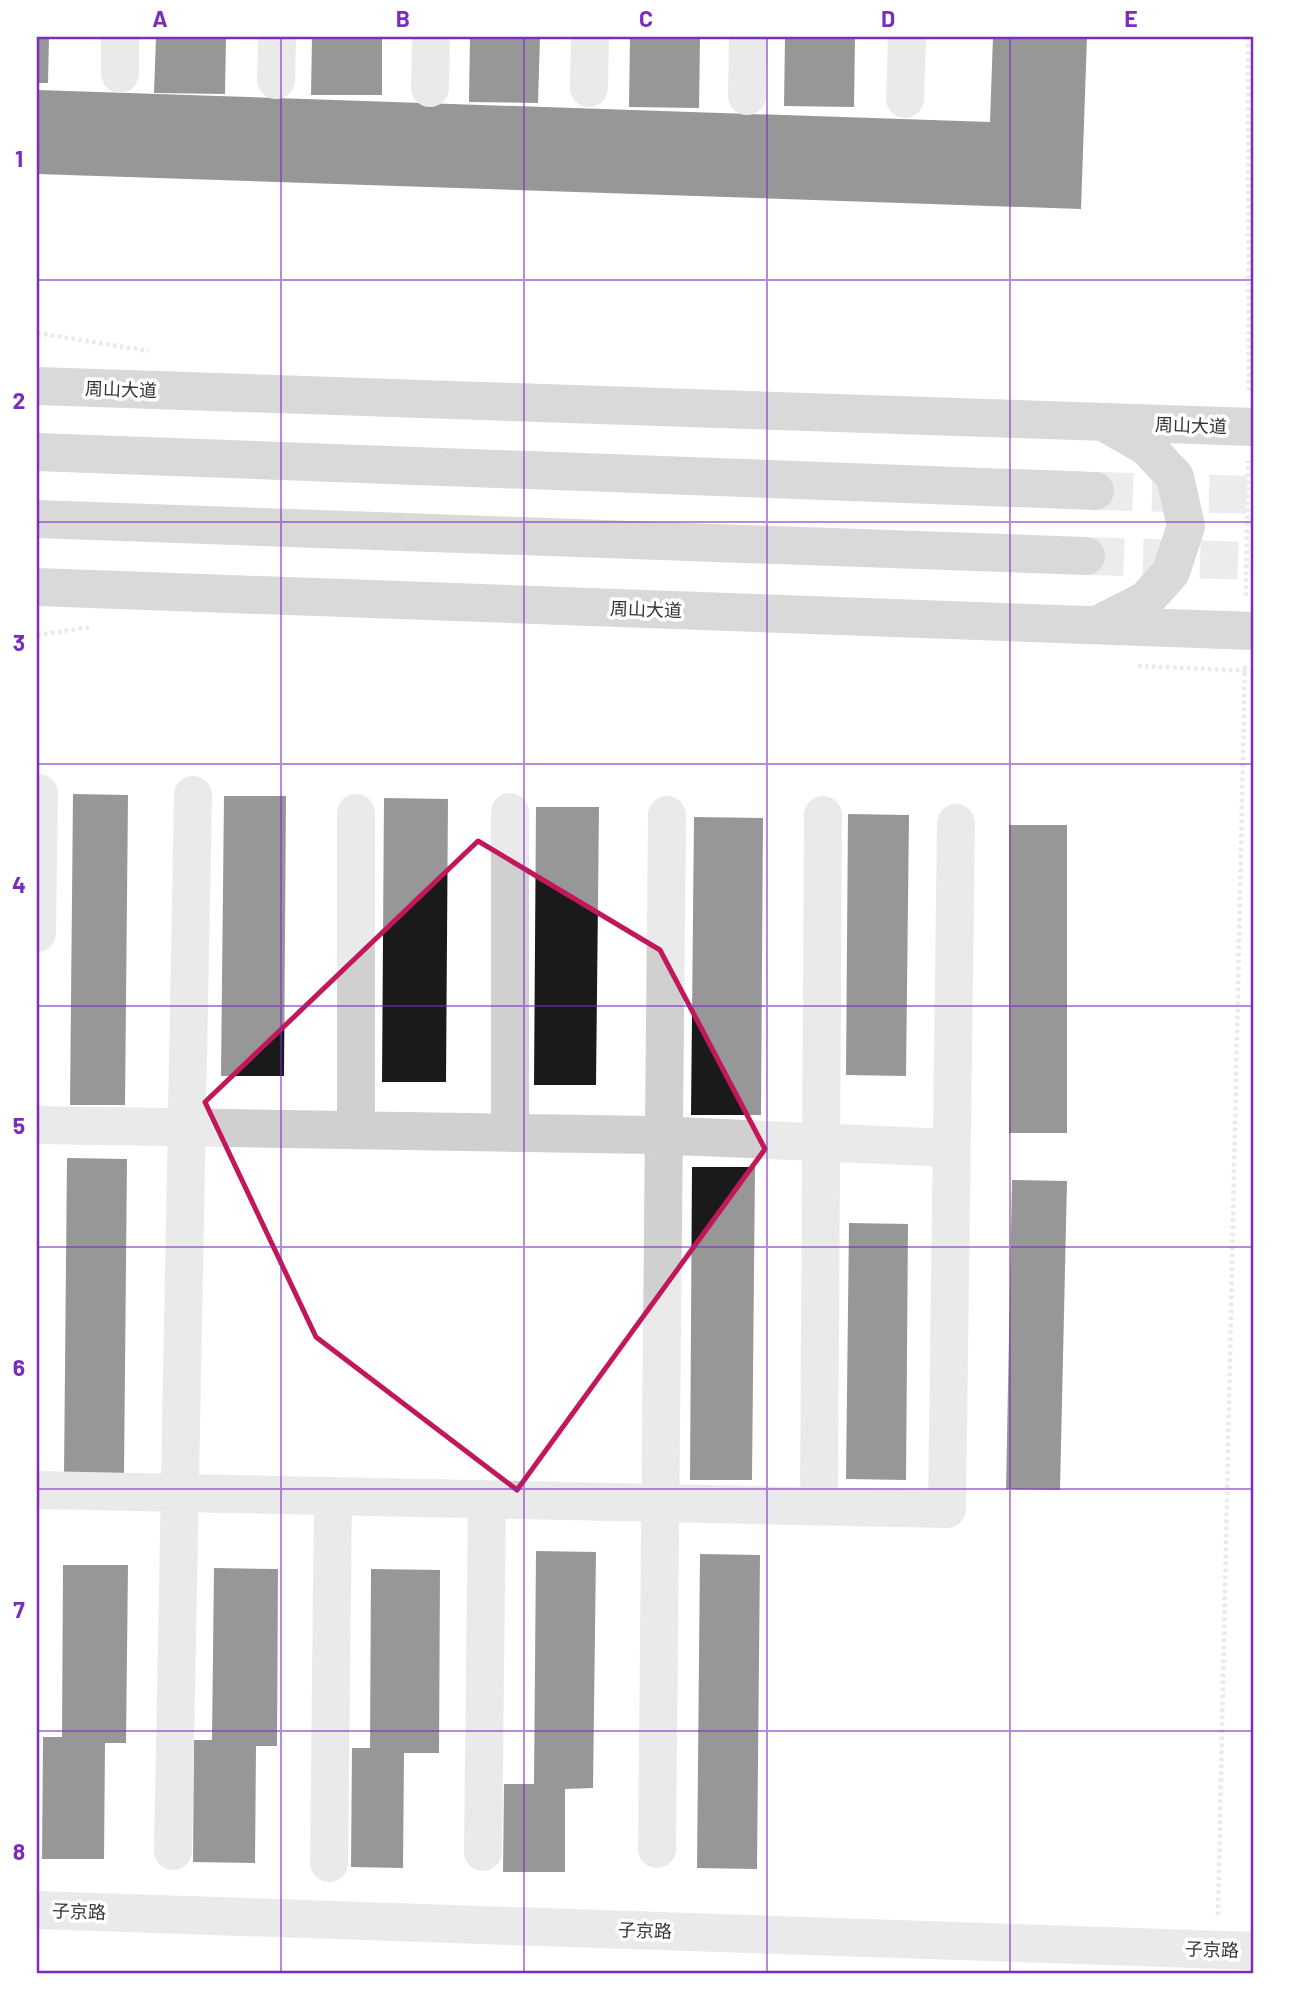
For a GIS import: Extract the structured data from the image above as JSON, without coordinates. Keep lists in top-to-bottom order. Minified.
{"streets":{"main road":["周山大道"],"street":["子京路"]},"grid":{"columns":["A","B","C","D","E"],"rows":["1","2","3","4","5","6","7","8"]}}
